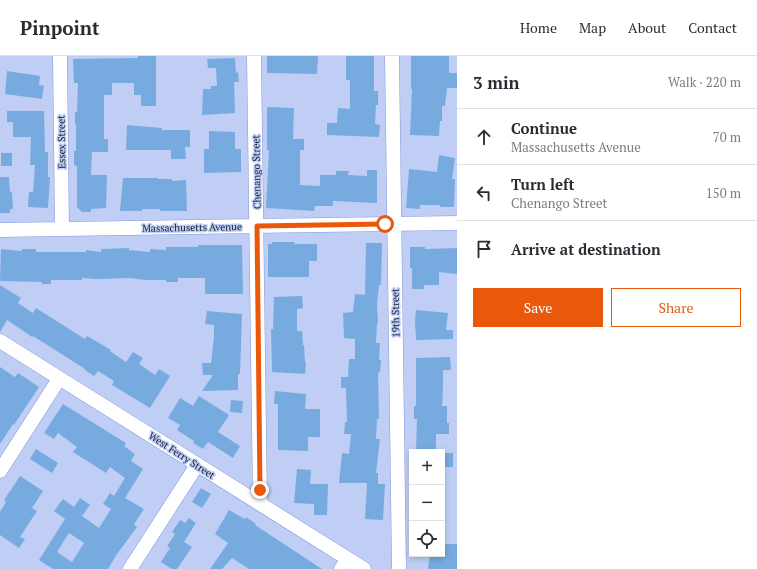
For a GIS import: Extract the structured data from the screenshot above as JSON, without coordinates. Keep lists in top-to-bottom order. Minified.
{"streets":{"street":["Essex Street","Chenango Street","Massachusetts Avenue","19th Street","West Ferry Street"]},"crossings":[["Essex Street","Massachusetts Avenue"],["Chenango Street","Massachusetts Avenue"],["Chenango Street","West Ferry Street"],["Massachusetts Avenue","19th Street"]],"page":{"header":"Pinpoint","nav":["Home","Map","About","Contact"],"heading":["3 min","Walk · 220 m"],"list":[["Continue","Massachusetts Avenue","70 m"],["Turn left","Chenango Street","150 m"],"Arrive at destination"],"buttons":["Save","Share"],"map_buttons":["+","−"]}}
